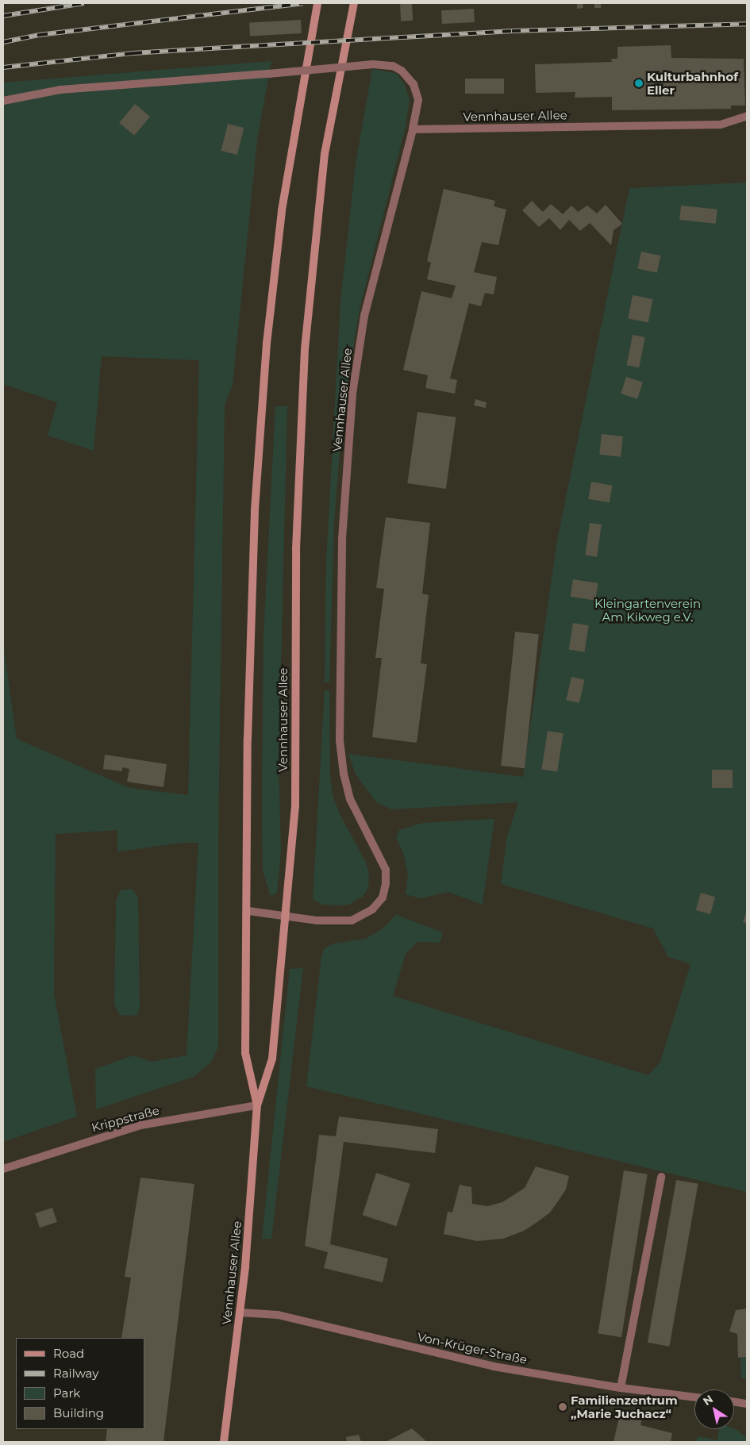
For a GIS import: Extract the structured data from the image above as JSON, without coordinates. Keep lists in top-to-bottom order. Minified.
{"streets":{"main road":["Vennhauser Allee"],"street":["Krippstraße","Von-Krüger-Straße"]},"crossings":[["Vennhauser Allee","Krippstraße"],["Vennhauser Allee","Von-Krüger-Straße"]],"parks":["Kleingartenverein Am Kikweg e.V."],"places":["Kulturbahnhof Eller","Familienzentrum „Marie Juchacz“"],"legend":["Road","Railway","Park","Building"],"north":"top left"}
